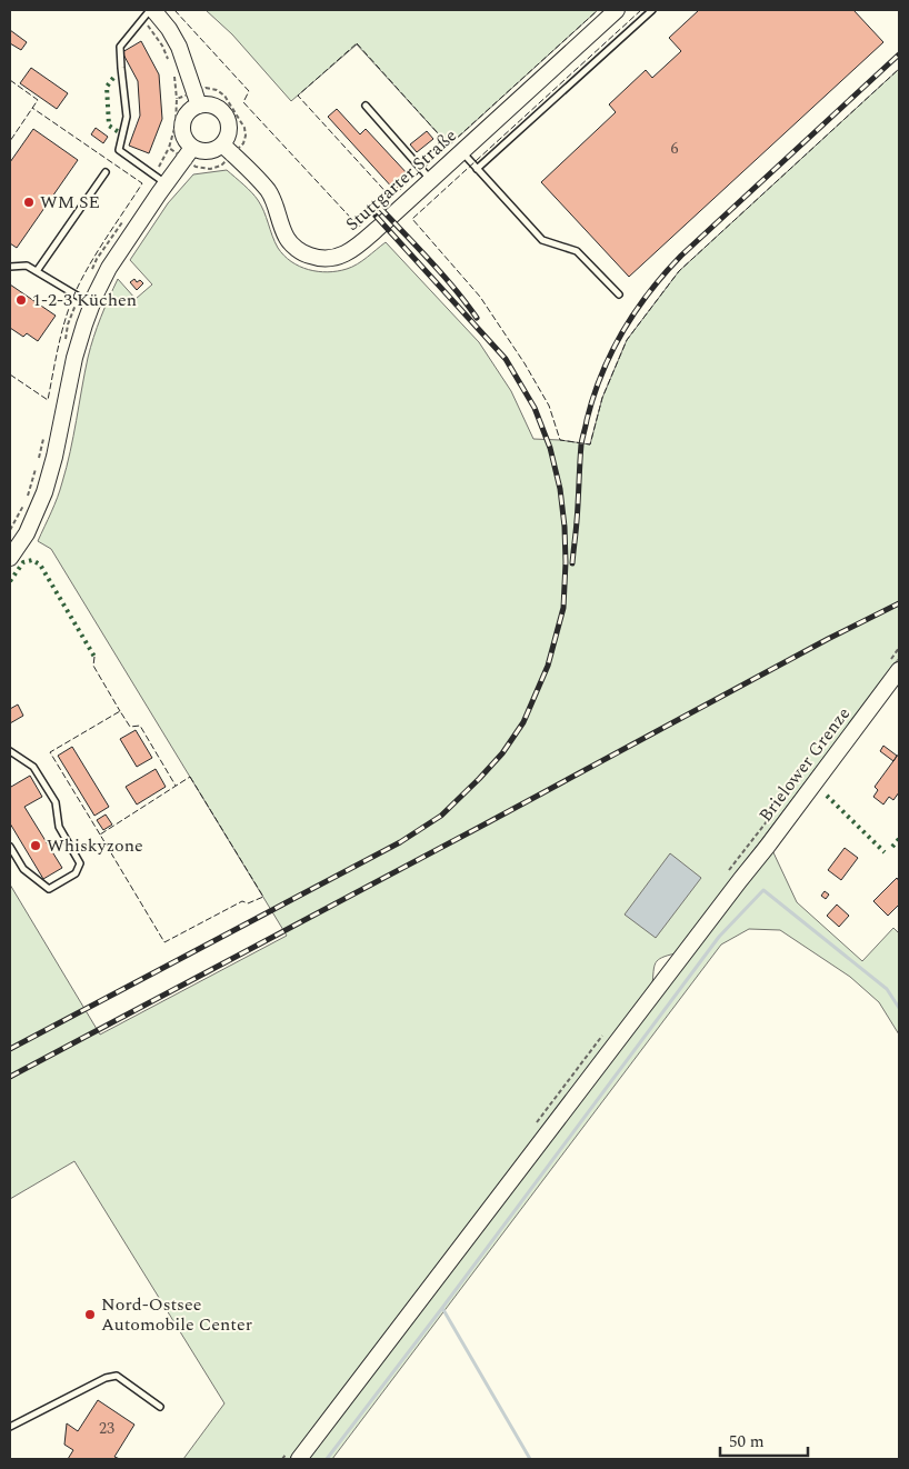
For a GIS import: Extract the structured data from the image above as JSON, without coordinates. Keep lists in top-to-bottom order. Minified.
{"streets":{"street":["Stuttgarter Straße","Brielower Grenze"]},"places":["WM SE","1-2-3 Küchen","Whiskyzone","Nord-Ostsee Automobile Center"],"house_numbers":["6","23"],"scale_bar":"50 m"}
